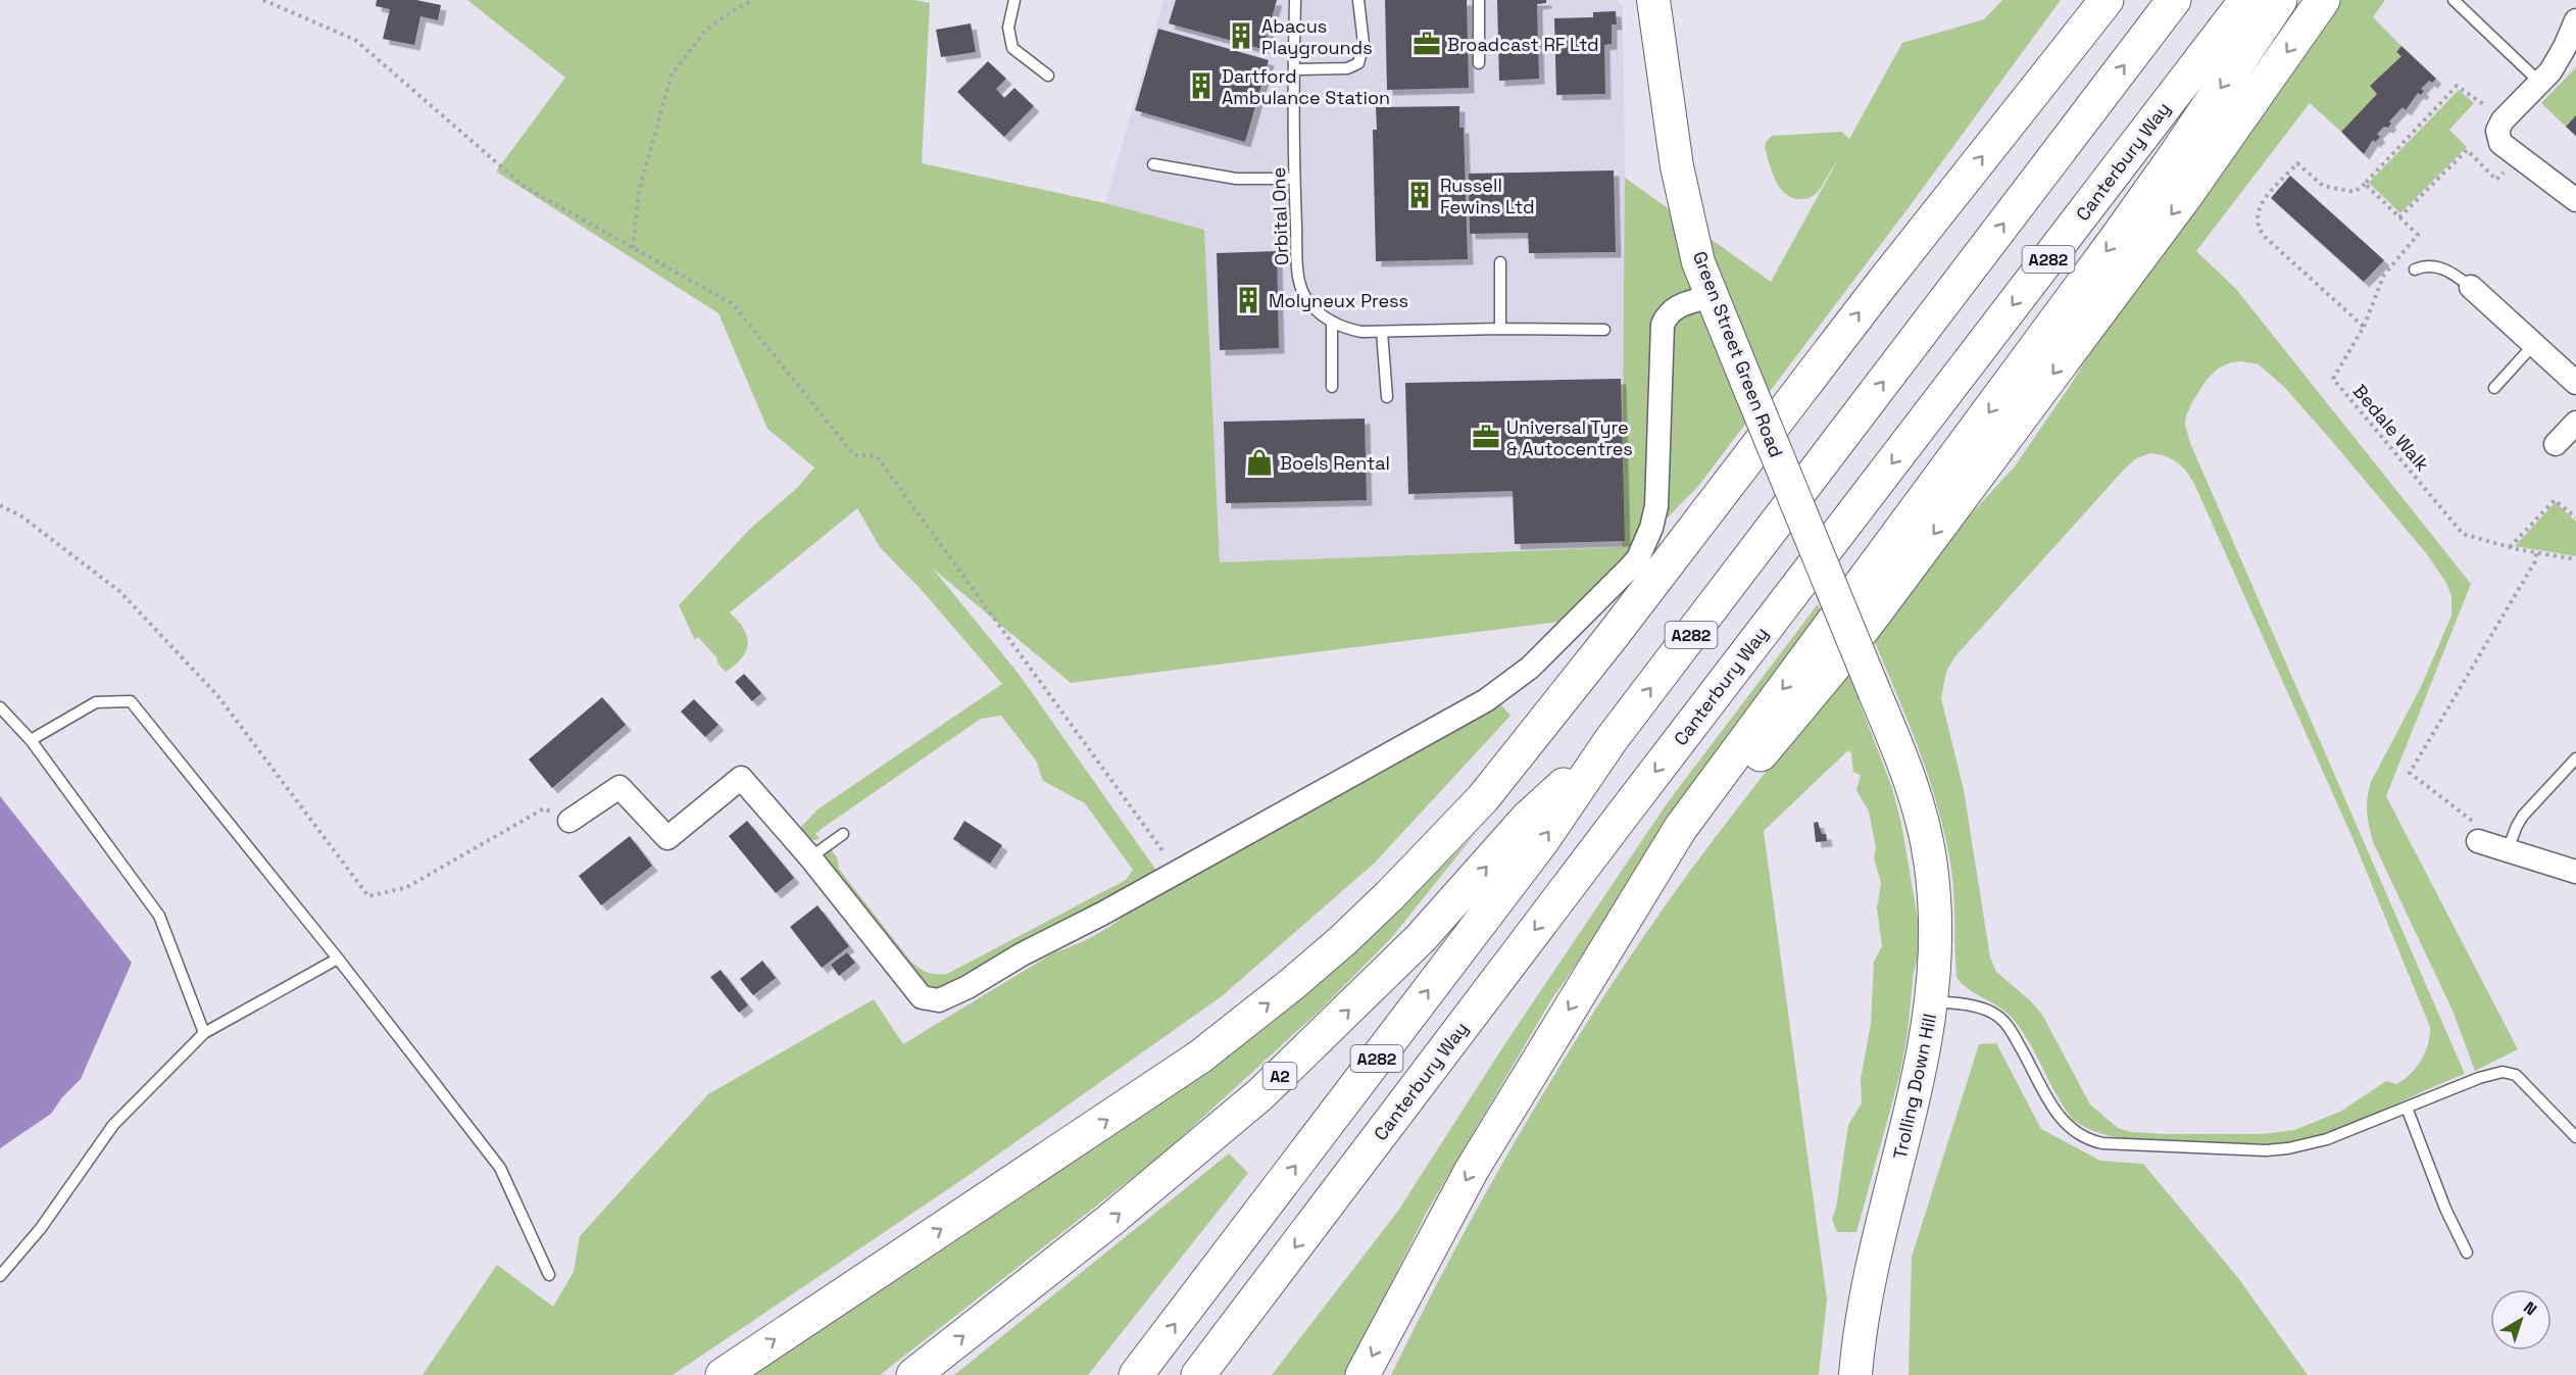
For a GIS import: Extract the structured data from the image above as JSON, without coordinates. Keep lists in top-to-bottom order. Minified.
{"streets":{"highway":["Canterbury Way","A282","A2"],"main road":["Green Street Green Road","Trolling Down Hill"],"lane":["Orbital One"],"path":["Bedale Walk"]},"crossings":[["A282","A2"],["Green Street Green Road","Trolling Down Hill"]],"places":{"building":["Abacus Playgrounds","Dartford Ambulance Station","Russell Fewins Ltd","Molyneux Press"],"office":["Broadcast RF Ltd","Universal Tyre & Autocentres"],"shop":["Boels Rental"]},"north":"top right"}
